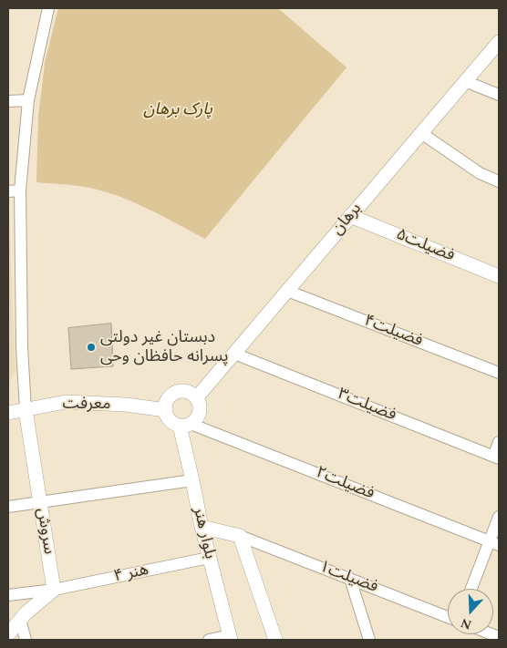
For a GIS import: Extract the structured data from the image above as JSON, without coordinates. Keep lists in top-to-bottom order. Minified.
{"streets":{"street":["برهان","فضیلت۵","فضیلت۴","معرفت","فضیلت۳","فضیلت۲","سروش","بلوار هنر","هنر ۴","فضیلت۱"]},"crossings":[["برهان","فضیلت۵"],["برهان","فضیلت۴"],["برهان","معرفت"],["برهان","فضیلت۳"],["برهان","فضیلت۲"],["برهان","بلوار هنر"],["معرفت","فضیلت۲"],["معرفت","سروش"],["معرفت","بلوار هنر"],["فضیلت۲","بلوار هنر"],["سروش","هنر ۴"],["بلوار هنر","هنر ۴"]],"parks":["پارک برهان"],"places":["دبستان غیر دولتی پسرانه حافظان وحی"],"north":"bottom"}
